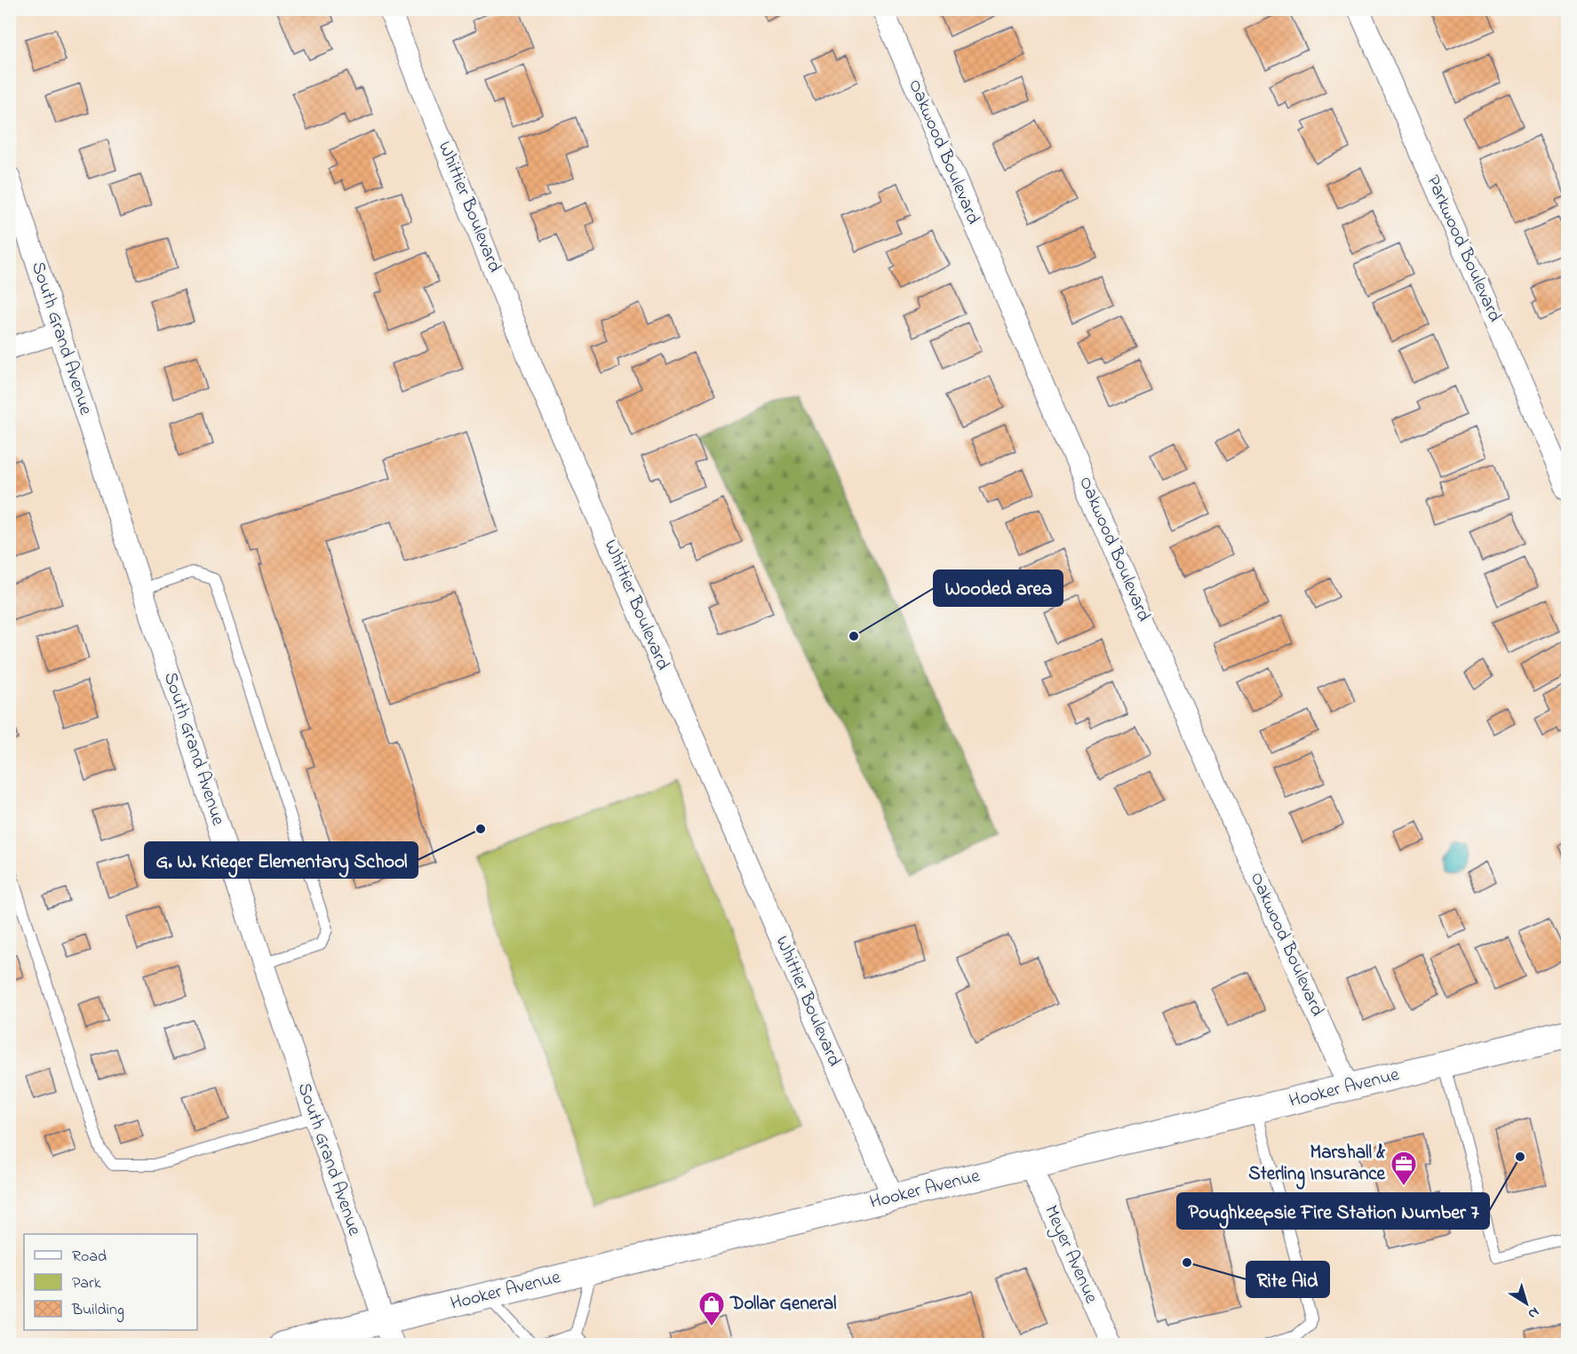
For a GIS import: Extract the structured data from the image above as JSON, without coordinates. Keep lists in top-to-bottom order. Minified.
{"streets":{"street":["Oakwood Boulevard","Whittier Boulevard","Parkwood Boulevard","South Grand Avenue","Hooker Avenue","Meyer Avenue"]},"crossings":[["Oakwood Boulevard","Hooker Avenue"],["Whittier Boulevard","Hooker Avenue"],["South Grand Avenue","Hooker Avenue"],["Hooker Avenue","Meyer Avenue"]],"places":{"other":["Wooded area","G. W. Krieger Elementary School","Poughkeepsie Fire Station Number 7","Rite Aid"],"office":["Marshall & Sterling Insurance"],"shop":["Dollar General"]},"legend":["Road","Park","Building"],"north":"bottom right"}
